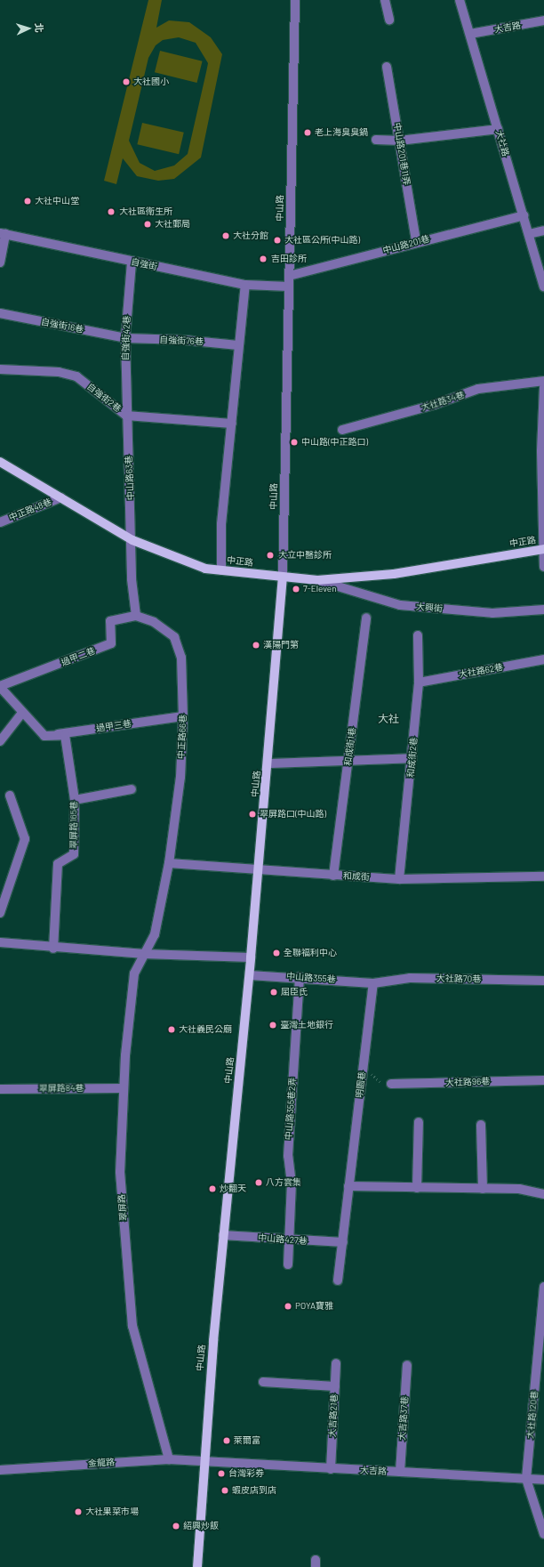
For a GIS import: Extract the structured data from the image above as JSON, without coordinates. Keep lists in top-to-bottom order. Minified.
{"streets":{"main road":["中山路","中正路"],"street":["大吉路","大社路","中山路201巷11弄","中山路201巷","自強街","自強街16巷","自強街42巷","自強街76巷","自強街2巷","大社路34巷","中山路63巷","中正路48巷","大興街","過甲二巷","大社路62巷","過甲三巷","中正路66巷","和成街1巷","和成街2巷","翠屏路165巷","和成街","中山路355巷","大社路70巷","大社路96巷","明園巷","翠屏路84巷","中山路355巷2弄","翠屏路","中山路427巷","大社路120巷","大吉路21巷","大吉路37巷","金龍路"]},"crossings":[["大吉路","大社路"],["大吉路","中山路"],["大吉路","大社路120巷"],["大吉路","大吉路21巷"],["大吉路","大吉路37巷"],["大吉路","金龍路"],["大社路","中山路201巷"],["中山路201巷11弄","中山路201巷"],["中山路","中山路201巷"],["中山路","自強街"],["中山路","中正路"],["中山路","和成街"],["中山路","中山路355巷"],["中山路","中山路427巷"],["中山路","金龍路"],["自強街","自強街42巷"],["自強街16巷","自強街42巷"],["自強街16巷","自強街76巷"],["自強街42巷","自強街76巷"],["自強街42巷","自強街2巷"],["自強街42巷","中山路63巷"],["自強街2巷","中山路63巷"],["中山路63巷","中正路"],["中正路48巷","中正路"],["中正路","大興街"],["過甲二巷","中正路66巷"],["大社路62巷","和成街2巷"],["過甲三巷","中正路66巷"],["過甲三巷","翠屏路165巷"],["中正路66巷","和成街"],["中正路66巷","翠屏路"],["和成街1巷","和成街"],["和成街2巷","和成街"],["中山路355巷","大社路70巷"],["中山路355巷","明園巷"],["中山路355巷","中山路355巷2弄"],["大社路70巷","明園巷"],["明園巷","中山路427巷"],["翠屏路84巷","翠屏路"],["中山路355巷2弄","中山路427巷"],["翠屏路","金龍路"]],"districts":["大社"],"places":["大社國小","老上海臭臭鍋","大社中山堂","大社區衛生所","大社郵局","大社分館","大社區公所(中山路)","吉田診所","中山路(中正路口)","大立中醫診所","7-Eleven","漢陽門第","翠屏路口(中山路)","全聯福利中心","屈臣氏","臺灣土地銀行","大社義民公廟","八方雲集","炒翻天","POYA寶雅","萊爾富","台灣彩券","蝦皮店到店","大社果菜市場","紹興炒飯"],"north":"right"}
